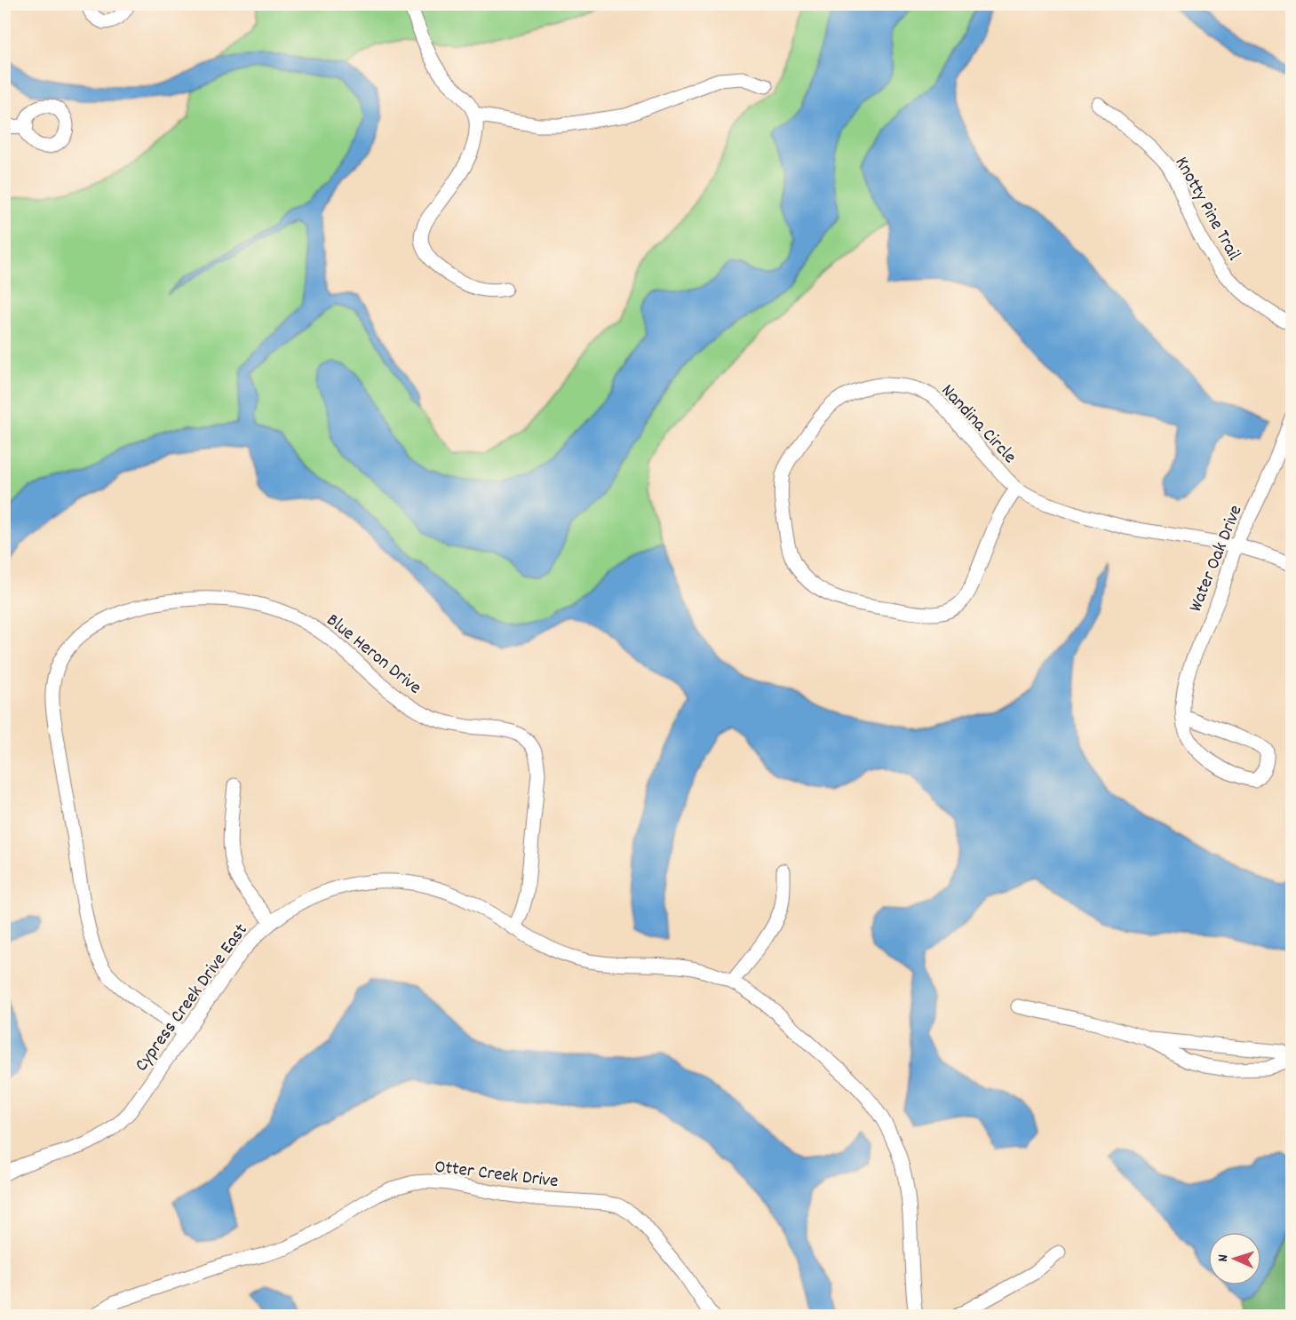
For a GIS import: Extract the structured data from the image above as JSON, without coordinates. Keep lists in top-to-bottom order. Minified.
{"streets":{"street":["Knotty Pine Trail","Nandina Circle","Water Oak Drive","Blue Heron Drive","Cypress Creek Drive East","Otter Creek Drive"]},"crossings":[["Nandina Circle","Water Oak Drive"],["Blue Heron Drive","Cypress Creek Drive East"]],"north":"left"}
